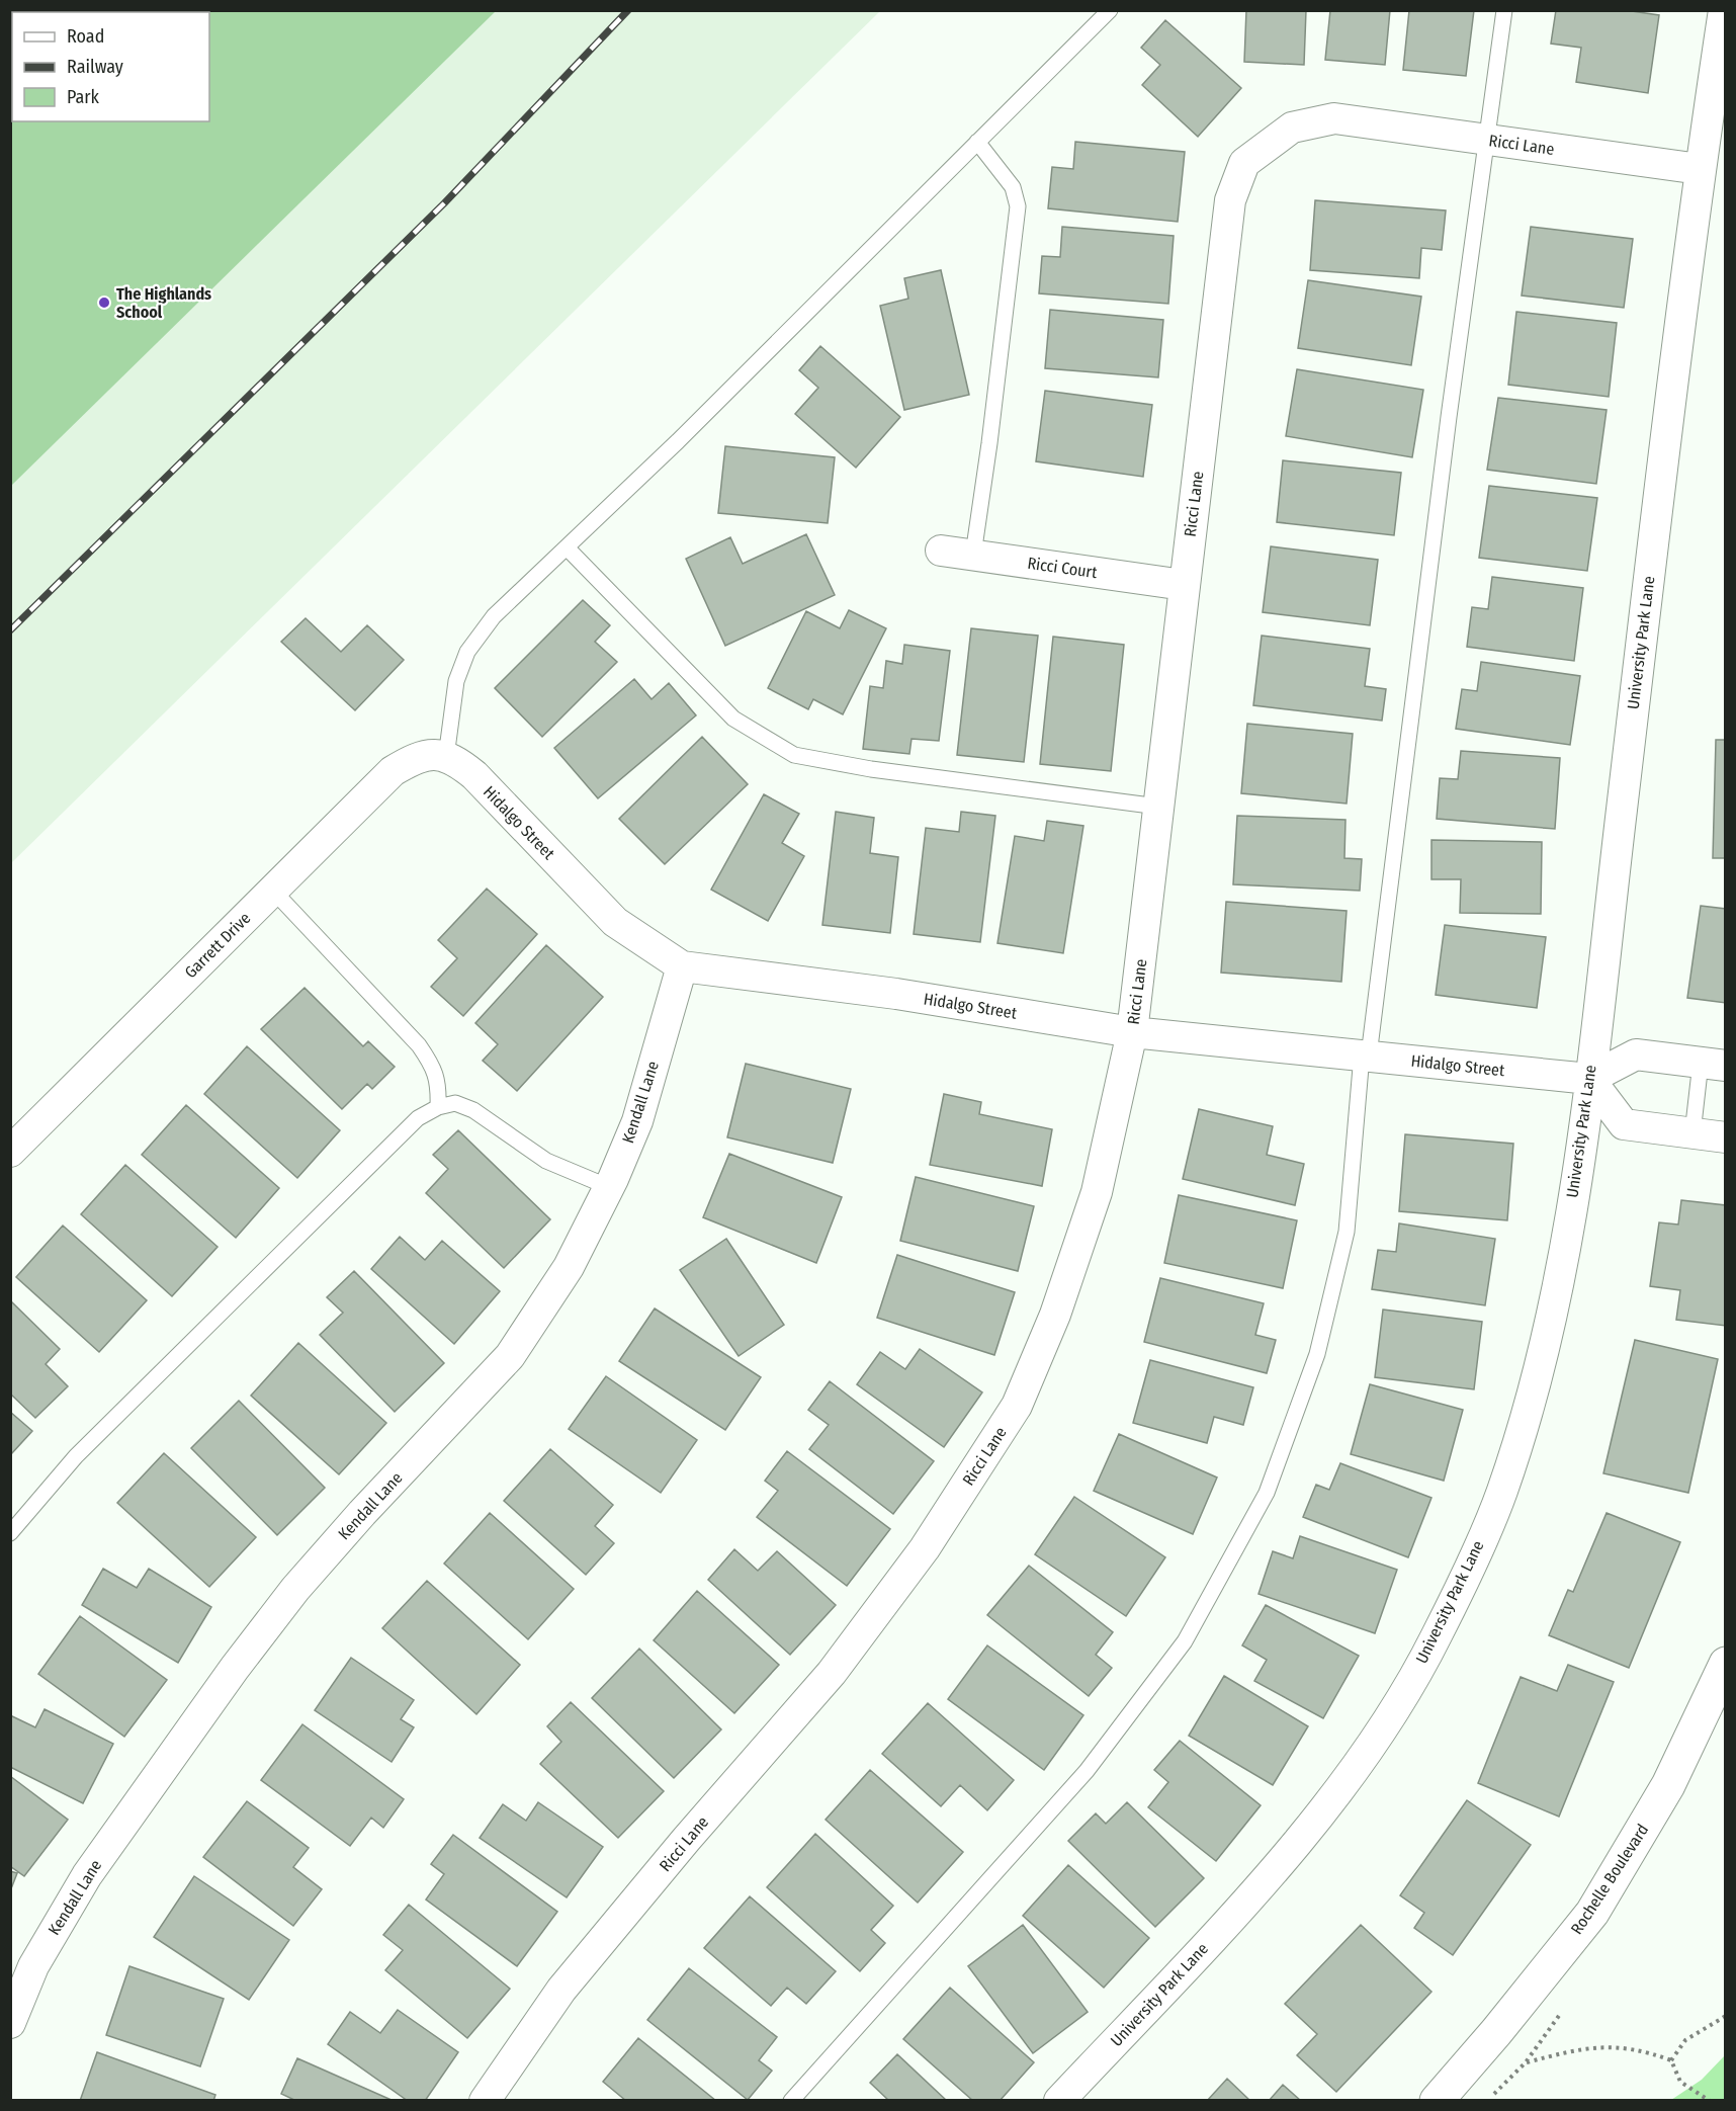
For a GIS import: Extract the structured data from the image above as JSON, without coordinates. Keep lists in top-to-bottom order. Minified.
{"streets":{"main road":["Rochelle Boulevard"],"street":["Ricci Lane","Ricci Court","University Park Lane","Hidalgo Street","Garrett Drive","Kendall Lane"]},"crossings":[["Ricci Lane","Ricci Court"],["Ricci Lane","University Park Lane"],["Ricci Lane","Hidalgo Street"],["University Park Lane","Hidalgo Street"],["Hidalgo Street","Garrett Drive"],["Hidalgo Street","Kendall Lane"]],"places":["The Highlands School"],"legend":["Road","Railway","Park"]}
